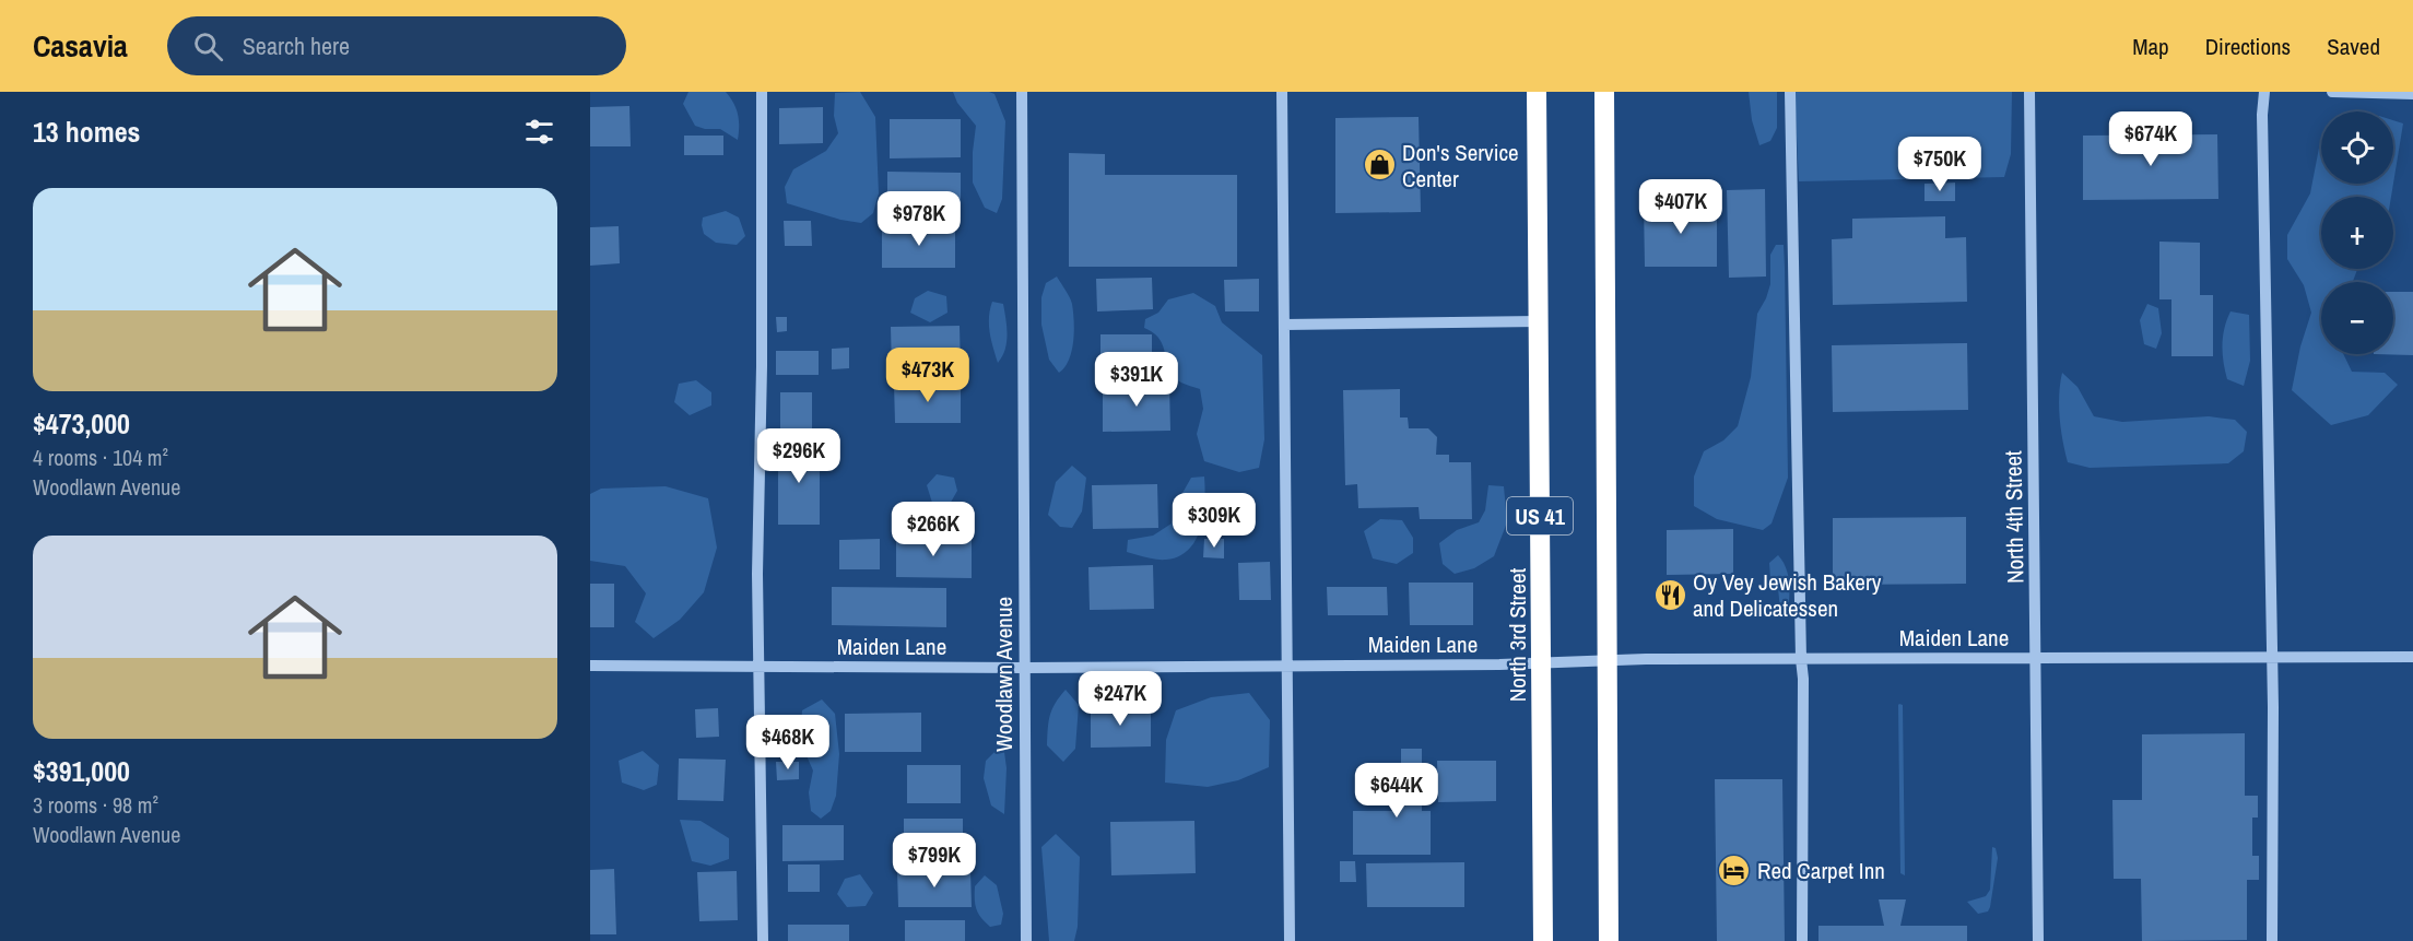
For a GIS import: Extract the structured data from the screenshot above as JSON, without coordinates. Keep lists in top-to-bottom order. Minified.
{"streets":{"highway":["US 41","North 3rd Street"],"street":["North 4th Street","Maiden Lane","Woodlawn Avenue"]},"crossings":[["US 41","Maiden Lane"],["North 4th Street","Maiden Lane"],["North 3rd Street","Maiden Lane"],["Maiden Lane","Woodlawn Avenue"]],"places":{"shop":["Don's Service Center"],"restaurant":["Oy Vey Jewish Bakery and Delicatessen"],"hotel":["Red Carpet Inn"]},"page":{"header":"Casavia","search":"Search here","nav":["Map","Directions","Saved"],"heading":"13 homes","map_buttons":["+","−"],"price":["$674K","$750K","$407K","$978K","$473K","$391K","$296K","$309K","$266K","$247K","$468K","$644K","$799K"],"list":[{"name":"$473,000","note":"4 rooms · 104 m² · Woodlawn Avenue"},{"name":"$391,000","note":"3 rooms · 98 m² · Woodlawn Avenue"}]}}
